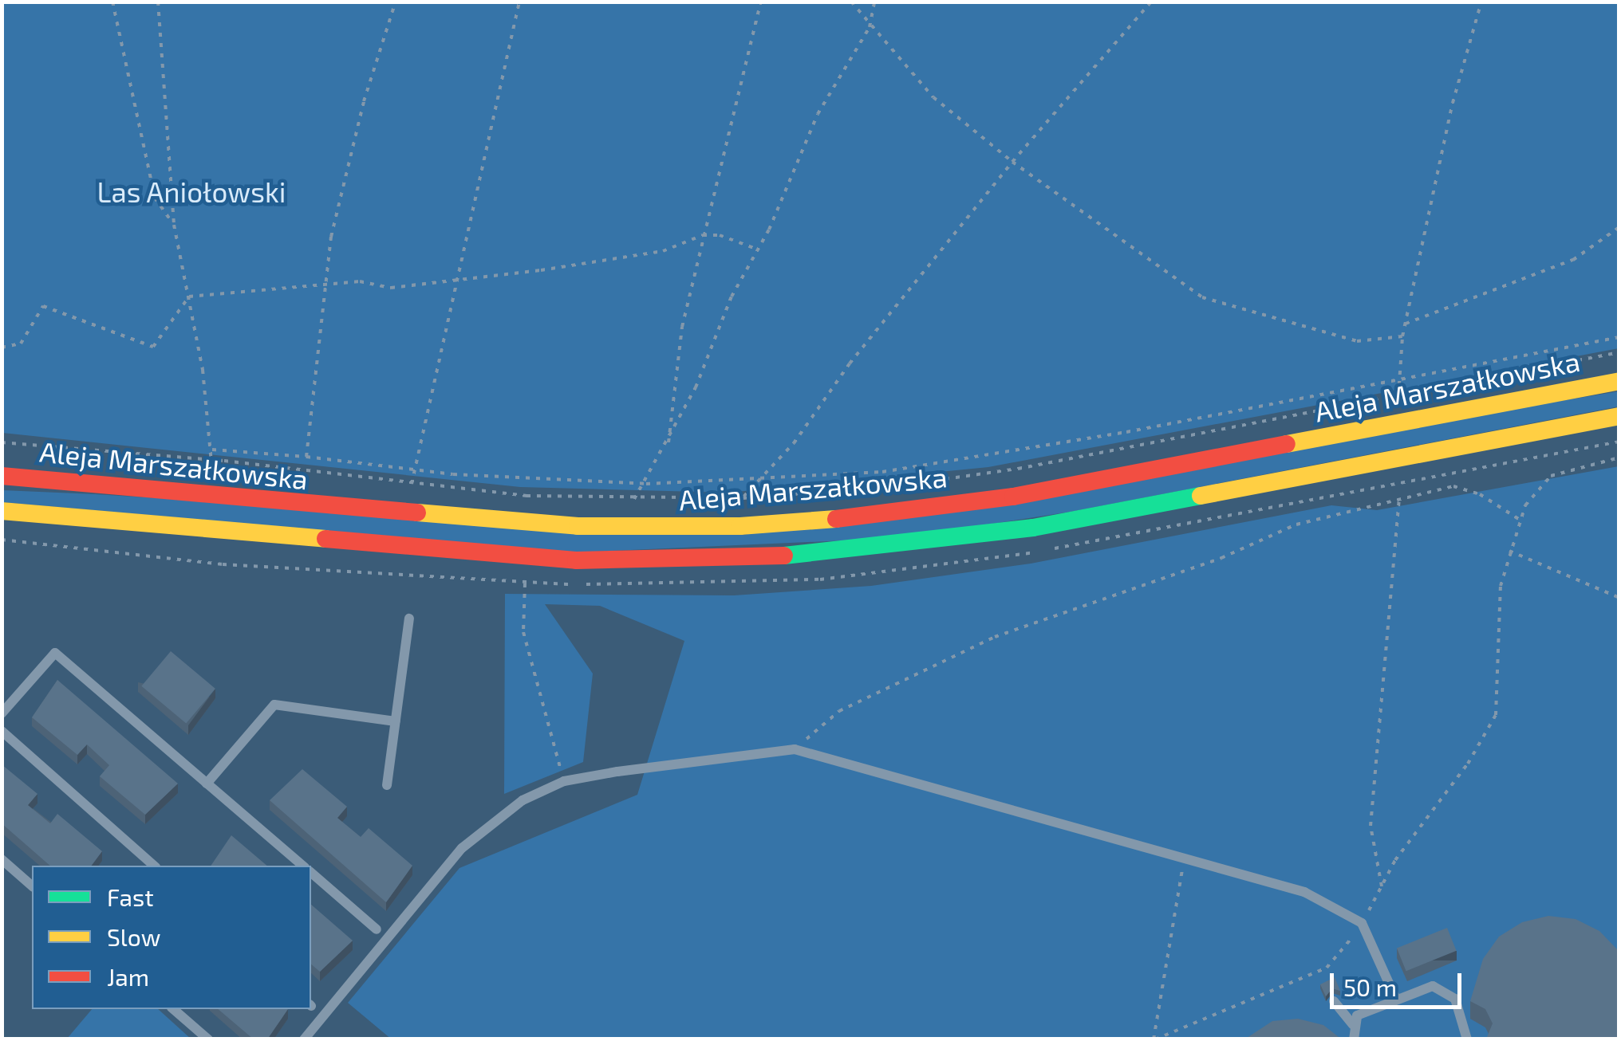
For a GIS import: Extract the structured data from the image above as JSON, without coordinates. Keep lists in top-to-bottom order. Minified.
{"streets":{"main road":["Aleja Marszałkowska"]},"parks":["Las Aniołowski"],"legend":["Fast","Slow","Jam"],"scale_bar":"50 m"}
